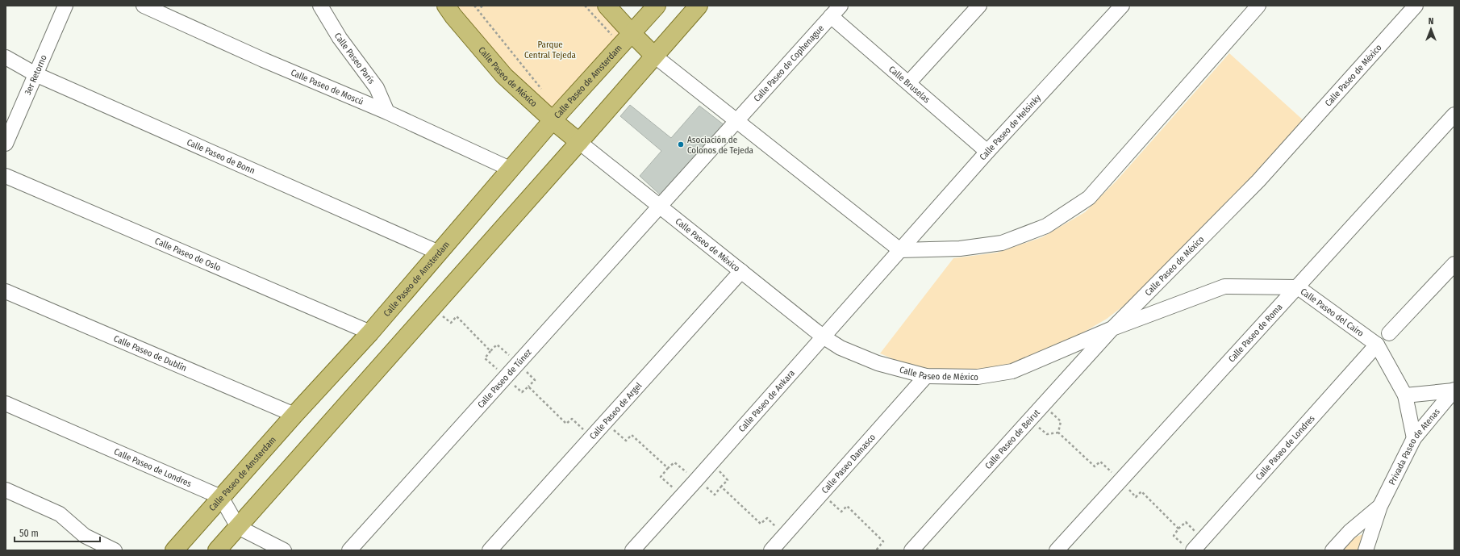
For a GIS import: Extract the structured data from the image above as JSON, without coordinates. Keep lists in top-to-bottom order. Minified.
{"streets":{"main road":["Calle Paseo de México","Calle Paseo de Amsterdam"],"street":["Calle Paseo París","Calle Paseo de Cophenague","3er Retorno","Calle Bruselas","Calle Paseo de Moscú","Calle Paseo de Helsinky","Calle Paseo de Bonn","Calle Paseo de Oslo","Calle Paseo del Cairo","Calle Paseo de Roma","Calle Paseo de Dublín","Calle Paseo de Túnez","Calle Paseo de Ankara","Calle Paseo de Argel","Calle Paseo de Beirut","Calle Paseo de Londres","Privada Paseo de Atenas","Calle Paseo Damasco"]},"crossings":[["Calle Paseo París","Calle Paseo de Moscú"],["Calle Paseo de Cophenague","Calle Paseo de México"],["Calle Paseo de Cophenague","Calle Bruselas"],["Calle Paseo de Cophenague","Calle Paseo de Túnez"],["3er Retorno","Calle Paseo de Bonn"],["Calle Paseo de México","Calle Paseo de Amsterdam"],["Calle Paseo de México","Calle Paseo del Cairo"],["Calle Paseo de México","Calle Paseo de Túnez"],["Calle Paseo de México","Calle Paseo de Ankara"],["Calle Paseo de México","Calle Paseo de Argel"],["Calle Paseo de México","Calle Paseo de Beirut"],["Calle Paseo de México","Calle Paseo Damasco"],["Calle Paseo de Amsterdam","Calle Paseo de Moscú"],["Calle Paseo de Amsterdam","Calle Paseo de Bonn"],["Calle Paseo de Amsterdam","Calle Paseo de Oslo"],["Calle Paseo de Amsterdam","Calle Paseo de Dublín"],["Calle Paseo de Amsterdam","Calle Paseo de Londres"],["Calle Bruselas","Calle Paseo de Helsinky"],["Calle Paseo de Helsinky","Calle Paseo de Ankara"],["Calle Paseo del Cairo","Calle Paseo de Roma"],["Calle Paseo del Cairo","Calle Paseo de Beirut"],["Calle Paseo del Cairo","Calle Paseo de Londres"],["Calle Paseo del Cairo","Privada Paseo de Atenas"]],"parks":["Parque Central Tejeda"],"places":["Asociación de Colonos de Tejeda"],"scale_bar":"50 m","north":"top"}
